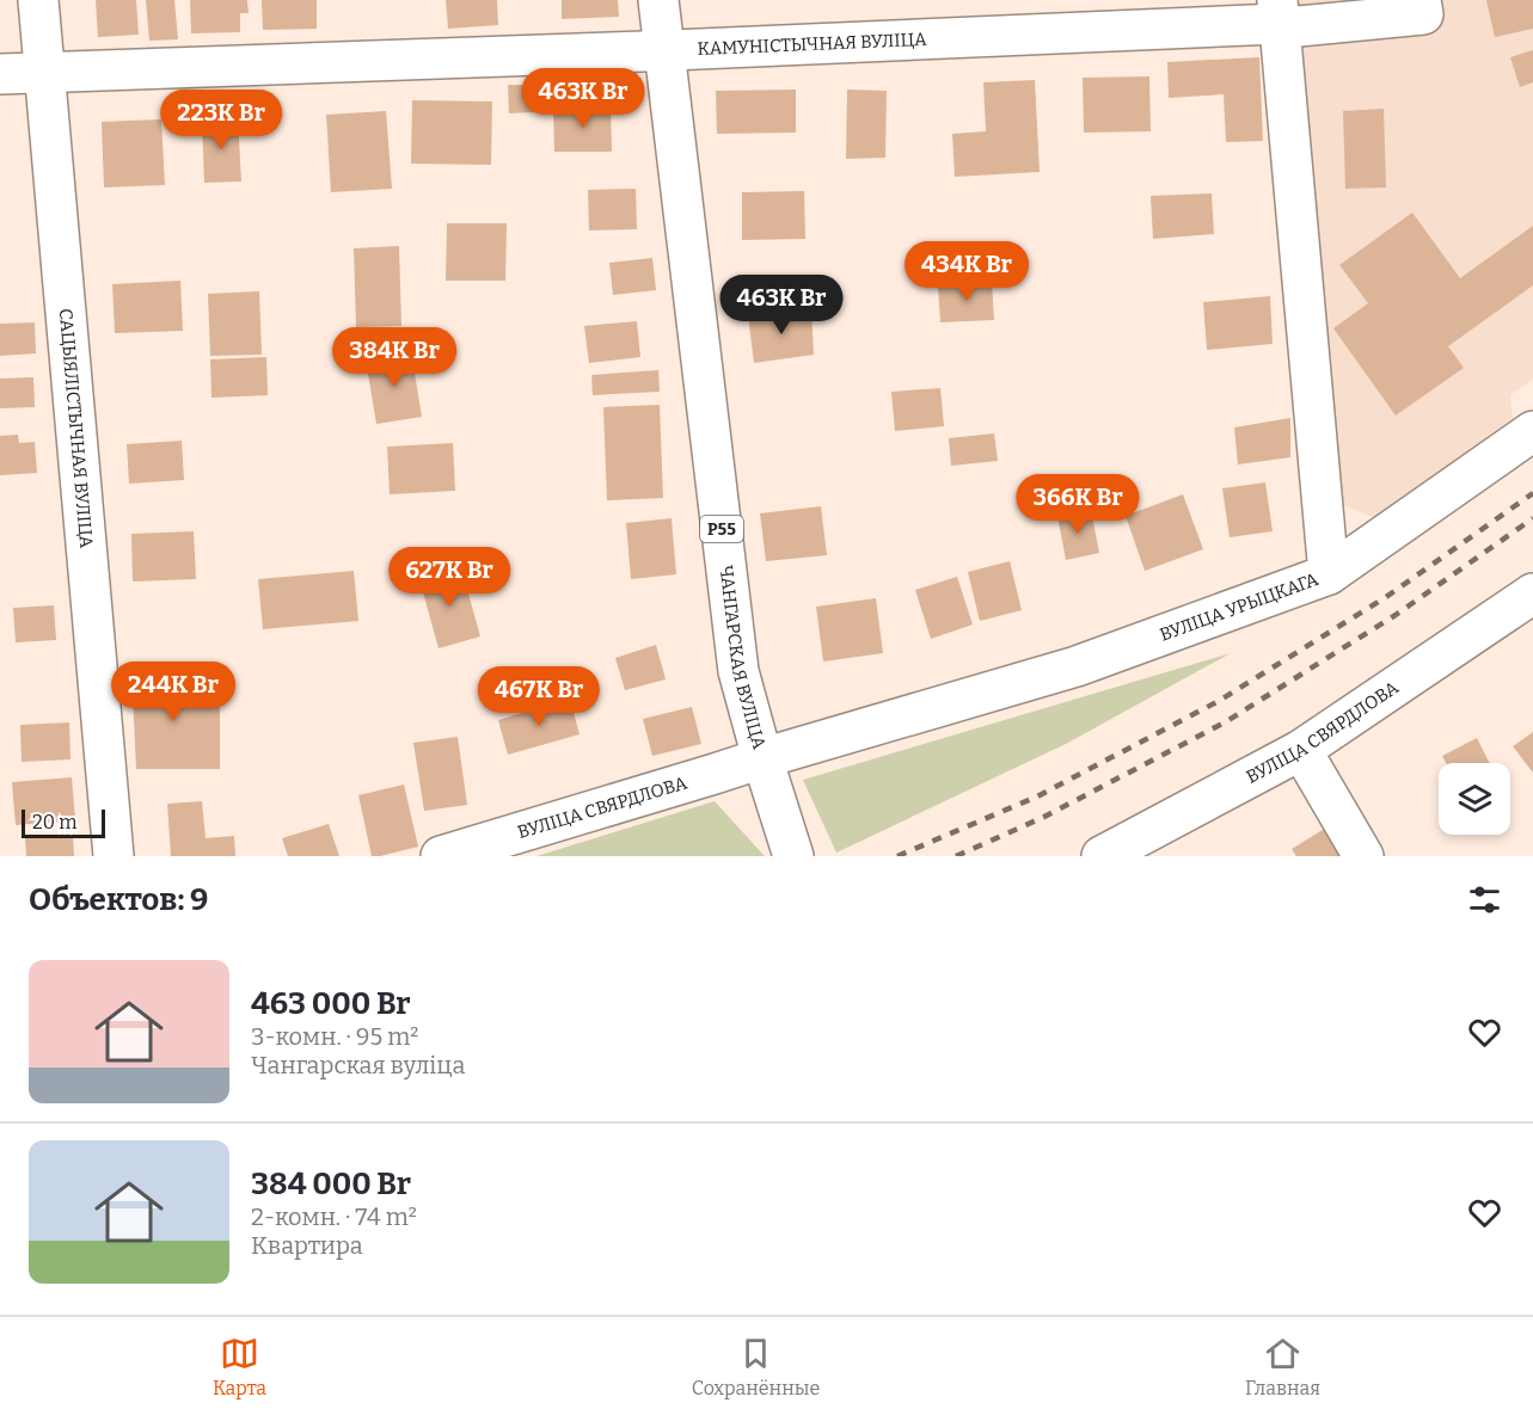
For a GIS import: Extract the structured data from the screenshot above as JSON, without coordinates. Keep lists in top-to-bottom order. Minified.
{"streets":{"street":["КАМУНІСТЫЧНАЯ ВУЛІЦА","САЦЫЯЛІСТЫЧНАЯ ВУЛІЦА","Р55","ВУЛІЦА УРЫЦКАГА","ЧАНГАРСКАЯ ВУЛІЦА","ВУЛІЦА СВЯРДЛОВА"]},"crossings":[["КАМУНІСТЫЧНАЯ ВУЛІЦА","САЦЫЯЛІСТЫЧНАЯ ВУЛІЦА"],["КАМУНІСТЫЧНАЯ ВУЛІЦА","ВУЛІЦА УРЫЦКАГА"],["КАМУНІСТЫЧНАЯ ВУЛІЦА","ЧАНГАРСКАЯ ВУЛІЦА"],["Р55","ВУЛІЦА УРЫЦКАГА"],["Р55","ЧАНГАРСКАЯ ВУЛІЦА"],["Р55","ВУЛІЦА СВЯРДЛОВА"],["ВУЛІЦА УРЫЦКАГА","ЧАНГАРСКАЯ ВУЛІЦА"],["ВУЛІЦА УРЫЦКАГА","ВУЛІЦА СВЯРДЛОВА"],["ЧАНГАРСКАЯ ВУЛІЦА","ВУЛІЦА СВЯРДЛОВА"]],"scale_bar":"20 m","page":{"price":["463K Br","223K Br","434K Br","463K Br","384K Br","366K Br","627K Br","244K Br","467K Br"],"scale":"20 m","heading":"Объектов: 9","list":[{"name":"463 000 Br","note":"3-комн. · 95 m² · Чангарская вуліца"},{"name":"384 000 Br","note":"2-комн. · 74 m² · Квартира"}],"tabs":["Карта","Сохранённые","Главная"]}}
